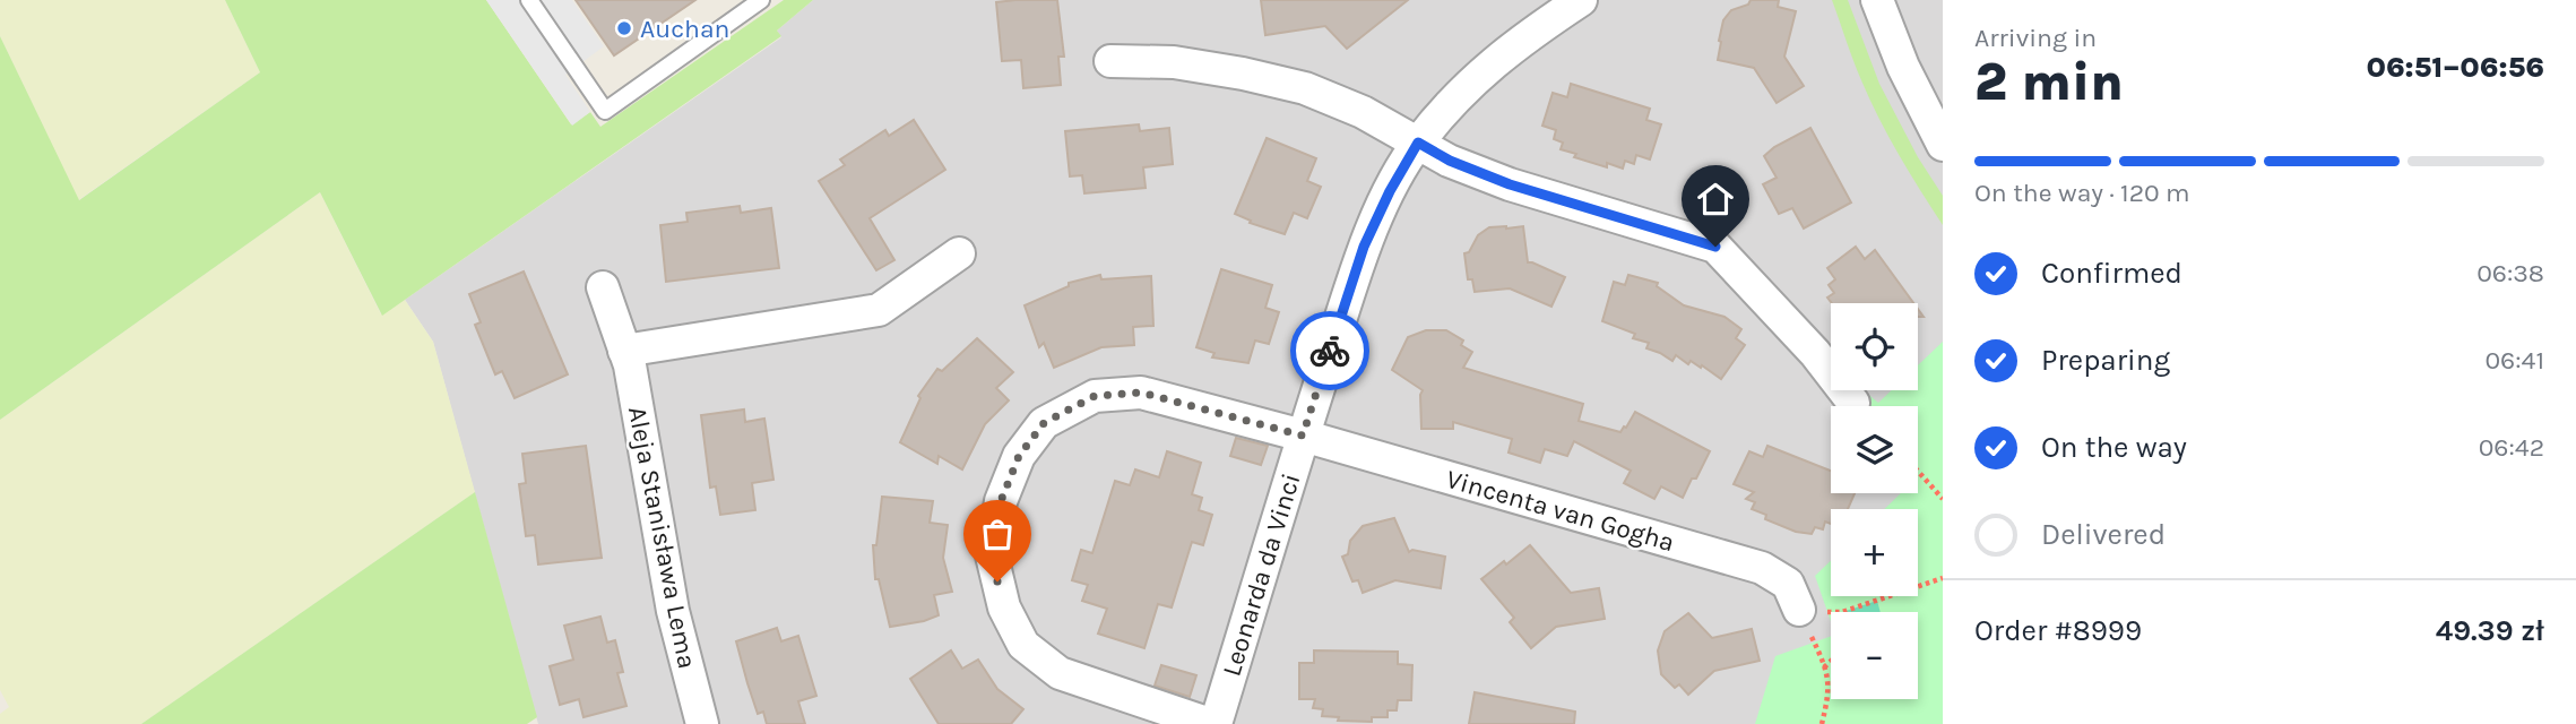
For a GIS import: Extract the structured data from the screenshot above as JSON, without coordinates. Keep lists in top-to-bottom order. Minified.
{"streets":{"street":["Vincenta van Gogha","Aleja Stanisława Lema","Leonarda da Vinci"]},"crossings":[["Vincenta van Gogha","Leonarda da Vinci"]],"places":["Auchan"],"page":{"heading":["2 min","Arriving in","06:51–06:56"],"panel":["Order #8999","49.39 zł"],"bar":"On the way · 120 m","list":[["Confirmed","06:38"],["Preparing","06:41"],["On the way","06:42"],"Delivered"],"map_buttons":["+","−"]}}
